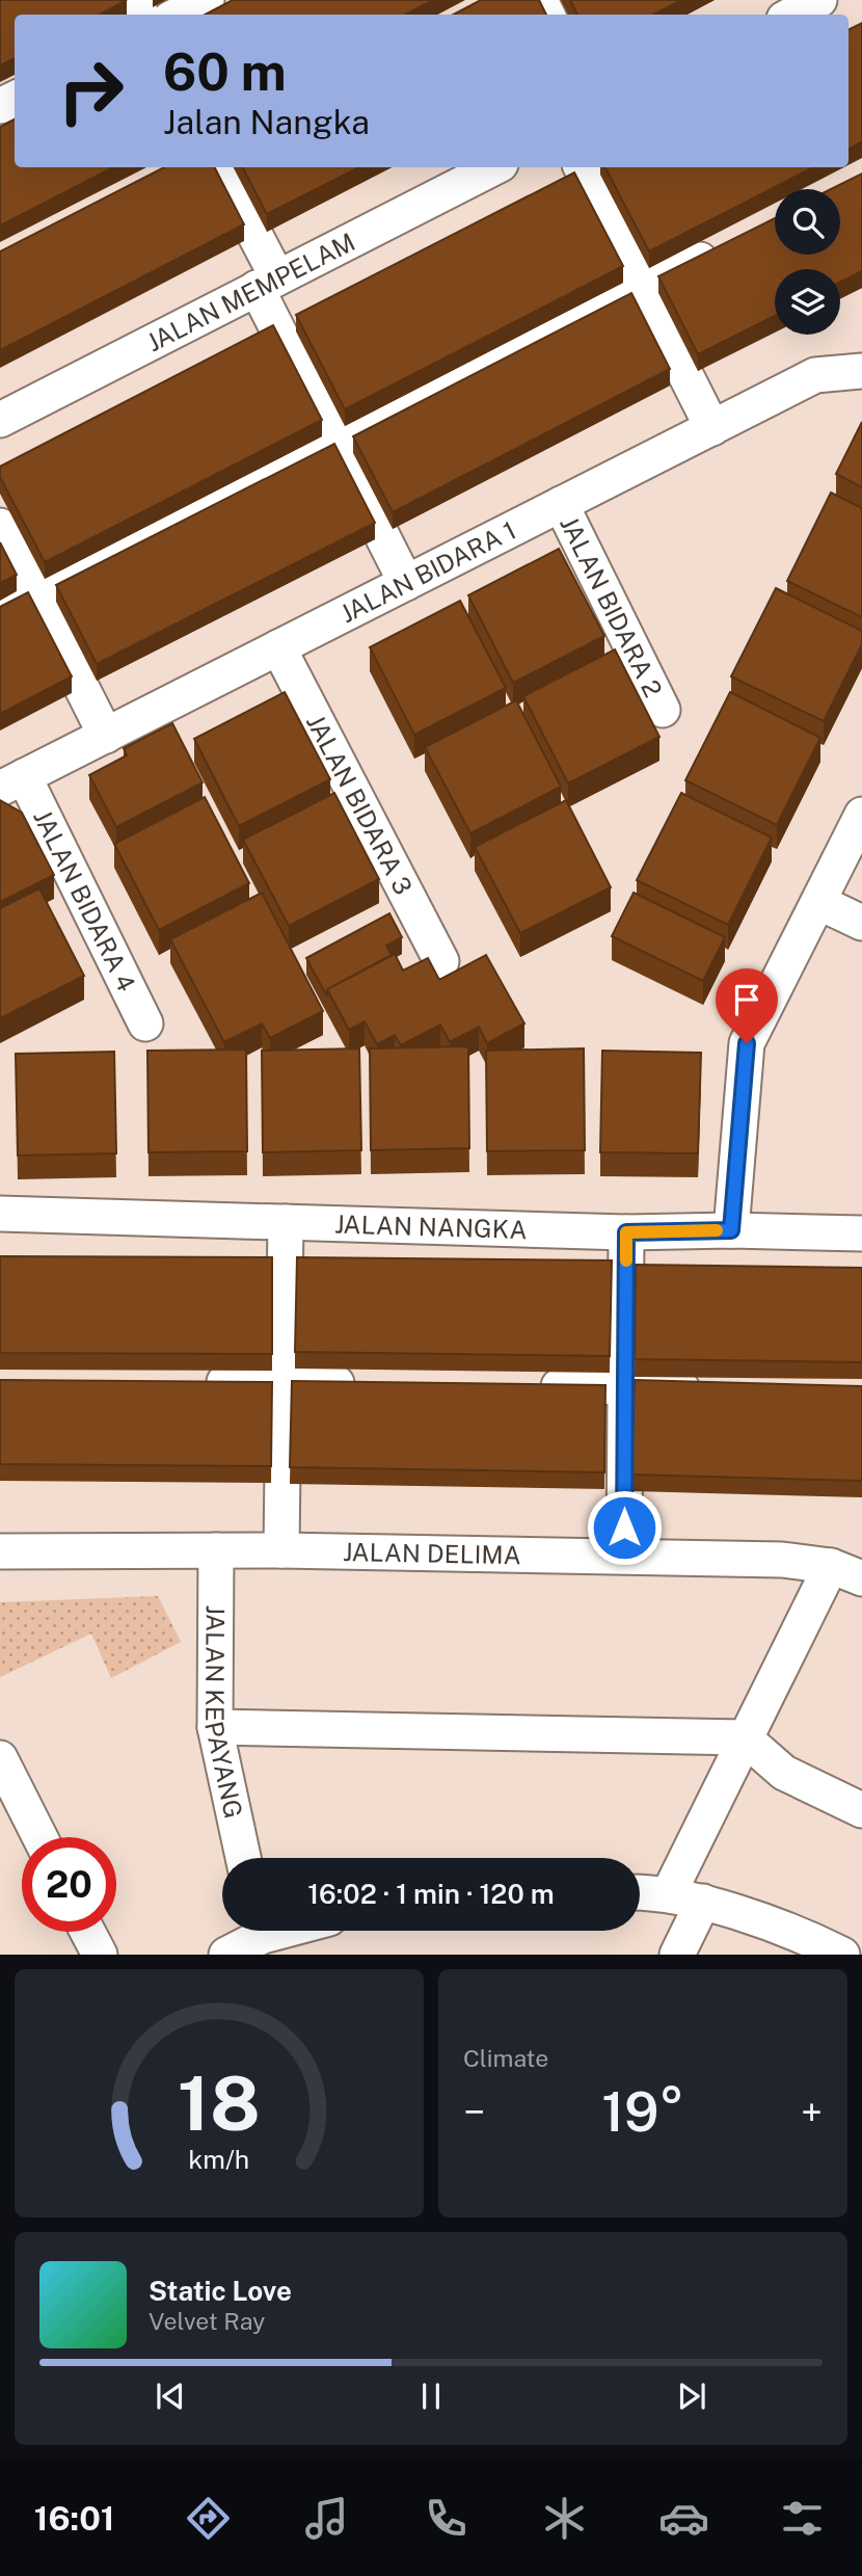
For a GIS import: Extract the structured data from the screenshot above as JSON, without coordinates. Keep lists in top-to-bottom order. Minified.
{"streets":{"street":["JALAN MEMPELAM","JALAN BIDARA 1","JALAN BIDARA 2","JALAN BIDARA 3","JALAN BIDARA 4","JALAN NANGKA","JALAN DELIMA","JALAN KEPAYANG"]},"crossings":[["JALAN BIDARA 1","JALAN BIDARA 2"],["JALAN BIDARA 1","JALAN BIDARA 3"],["JALAN BIDARA 1","JALAN BIDARA 4"],["JALAN DELIMA","JALAN KEPAYANG"]],"page":{"turn":["60 m","Jalan Nangka"],"limit":"20","trip":"16:02 · 1 min · 120 m","tile":"Climate","heat":["−","19°","+"],"song":["Static Love","Velvet Ray"],"tabs":"16:01","gauge":["18","km/h"]}}
